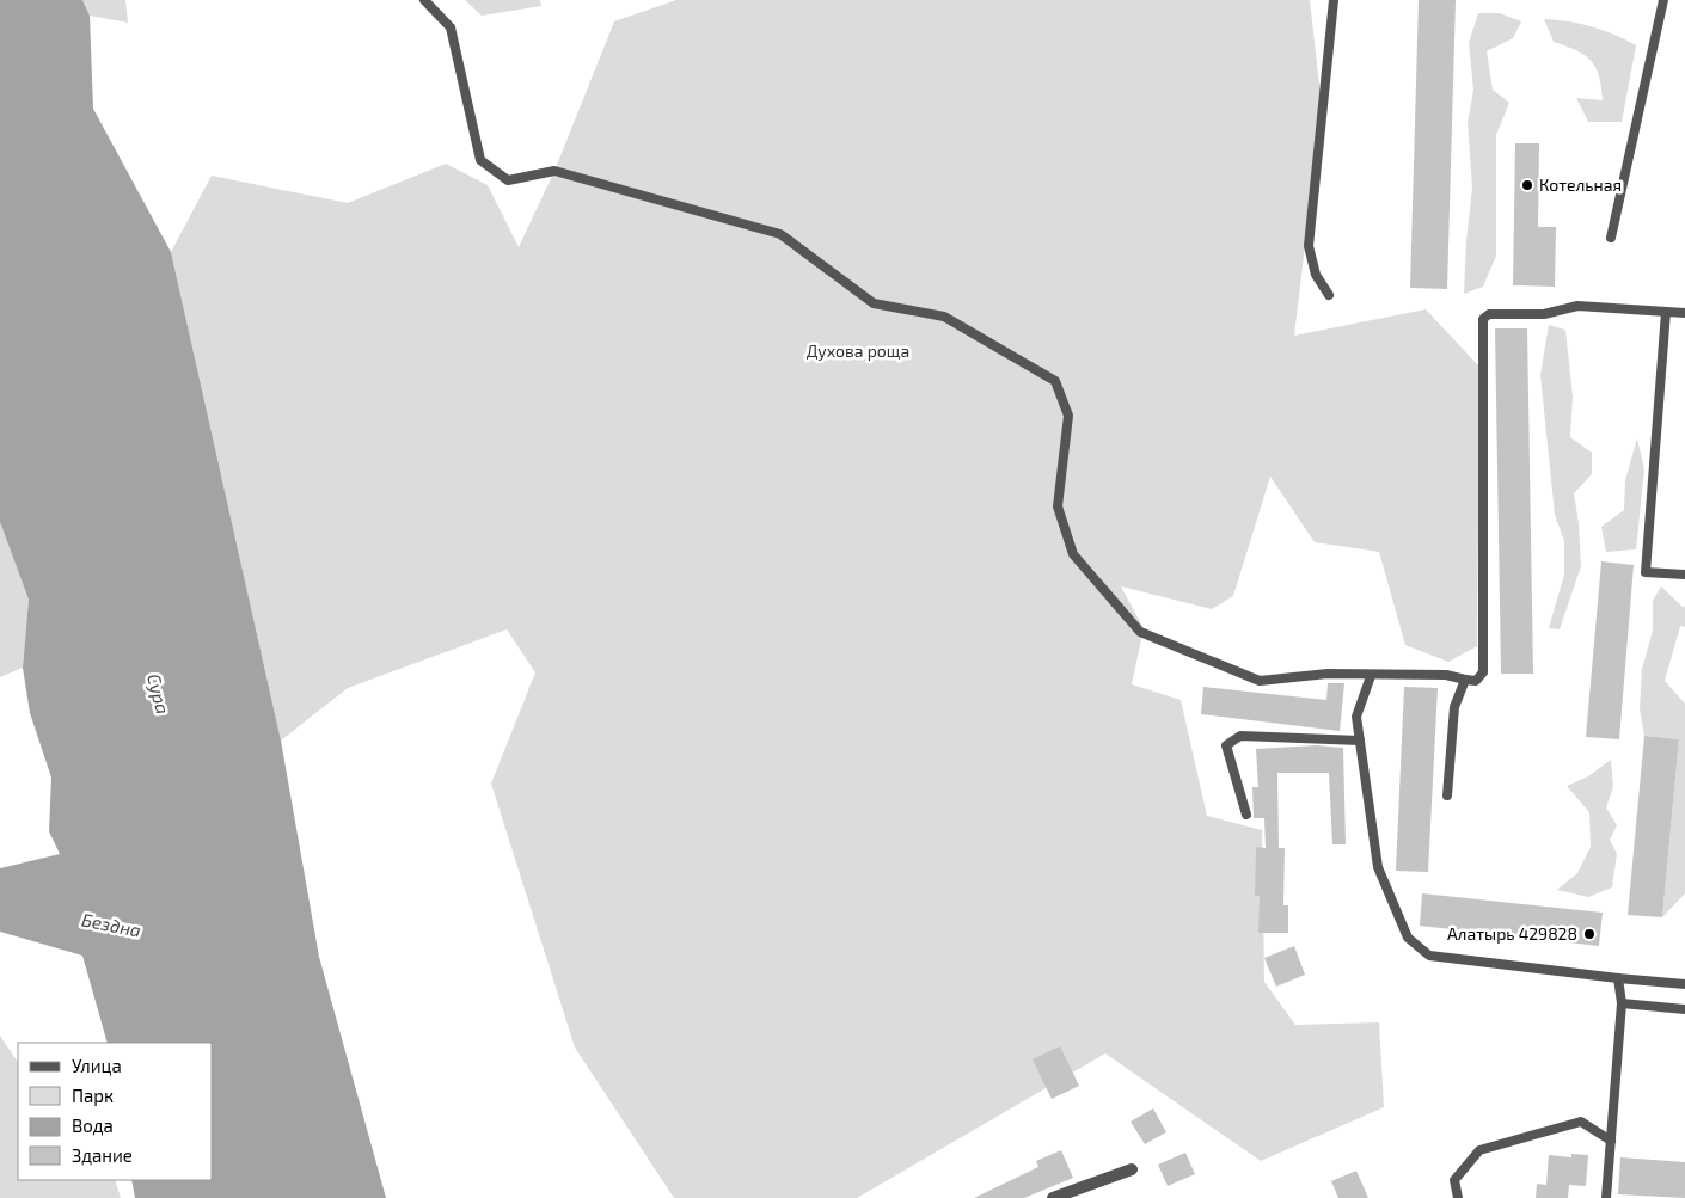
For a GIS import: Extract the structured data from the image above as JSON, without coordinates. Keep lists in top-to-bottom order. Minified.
{"water":["Сура","Бездна"],"parks":["Духова роща"],"places":["Котельная","Алатырь 429828"],"legend":["Улица","Парк","Вода","Здание"]}
